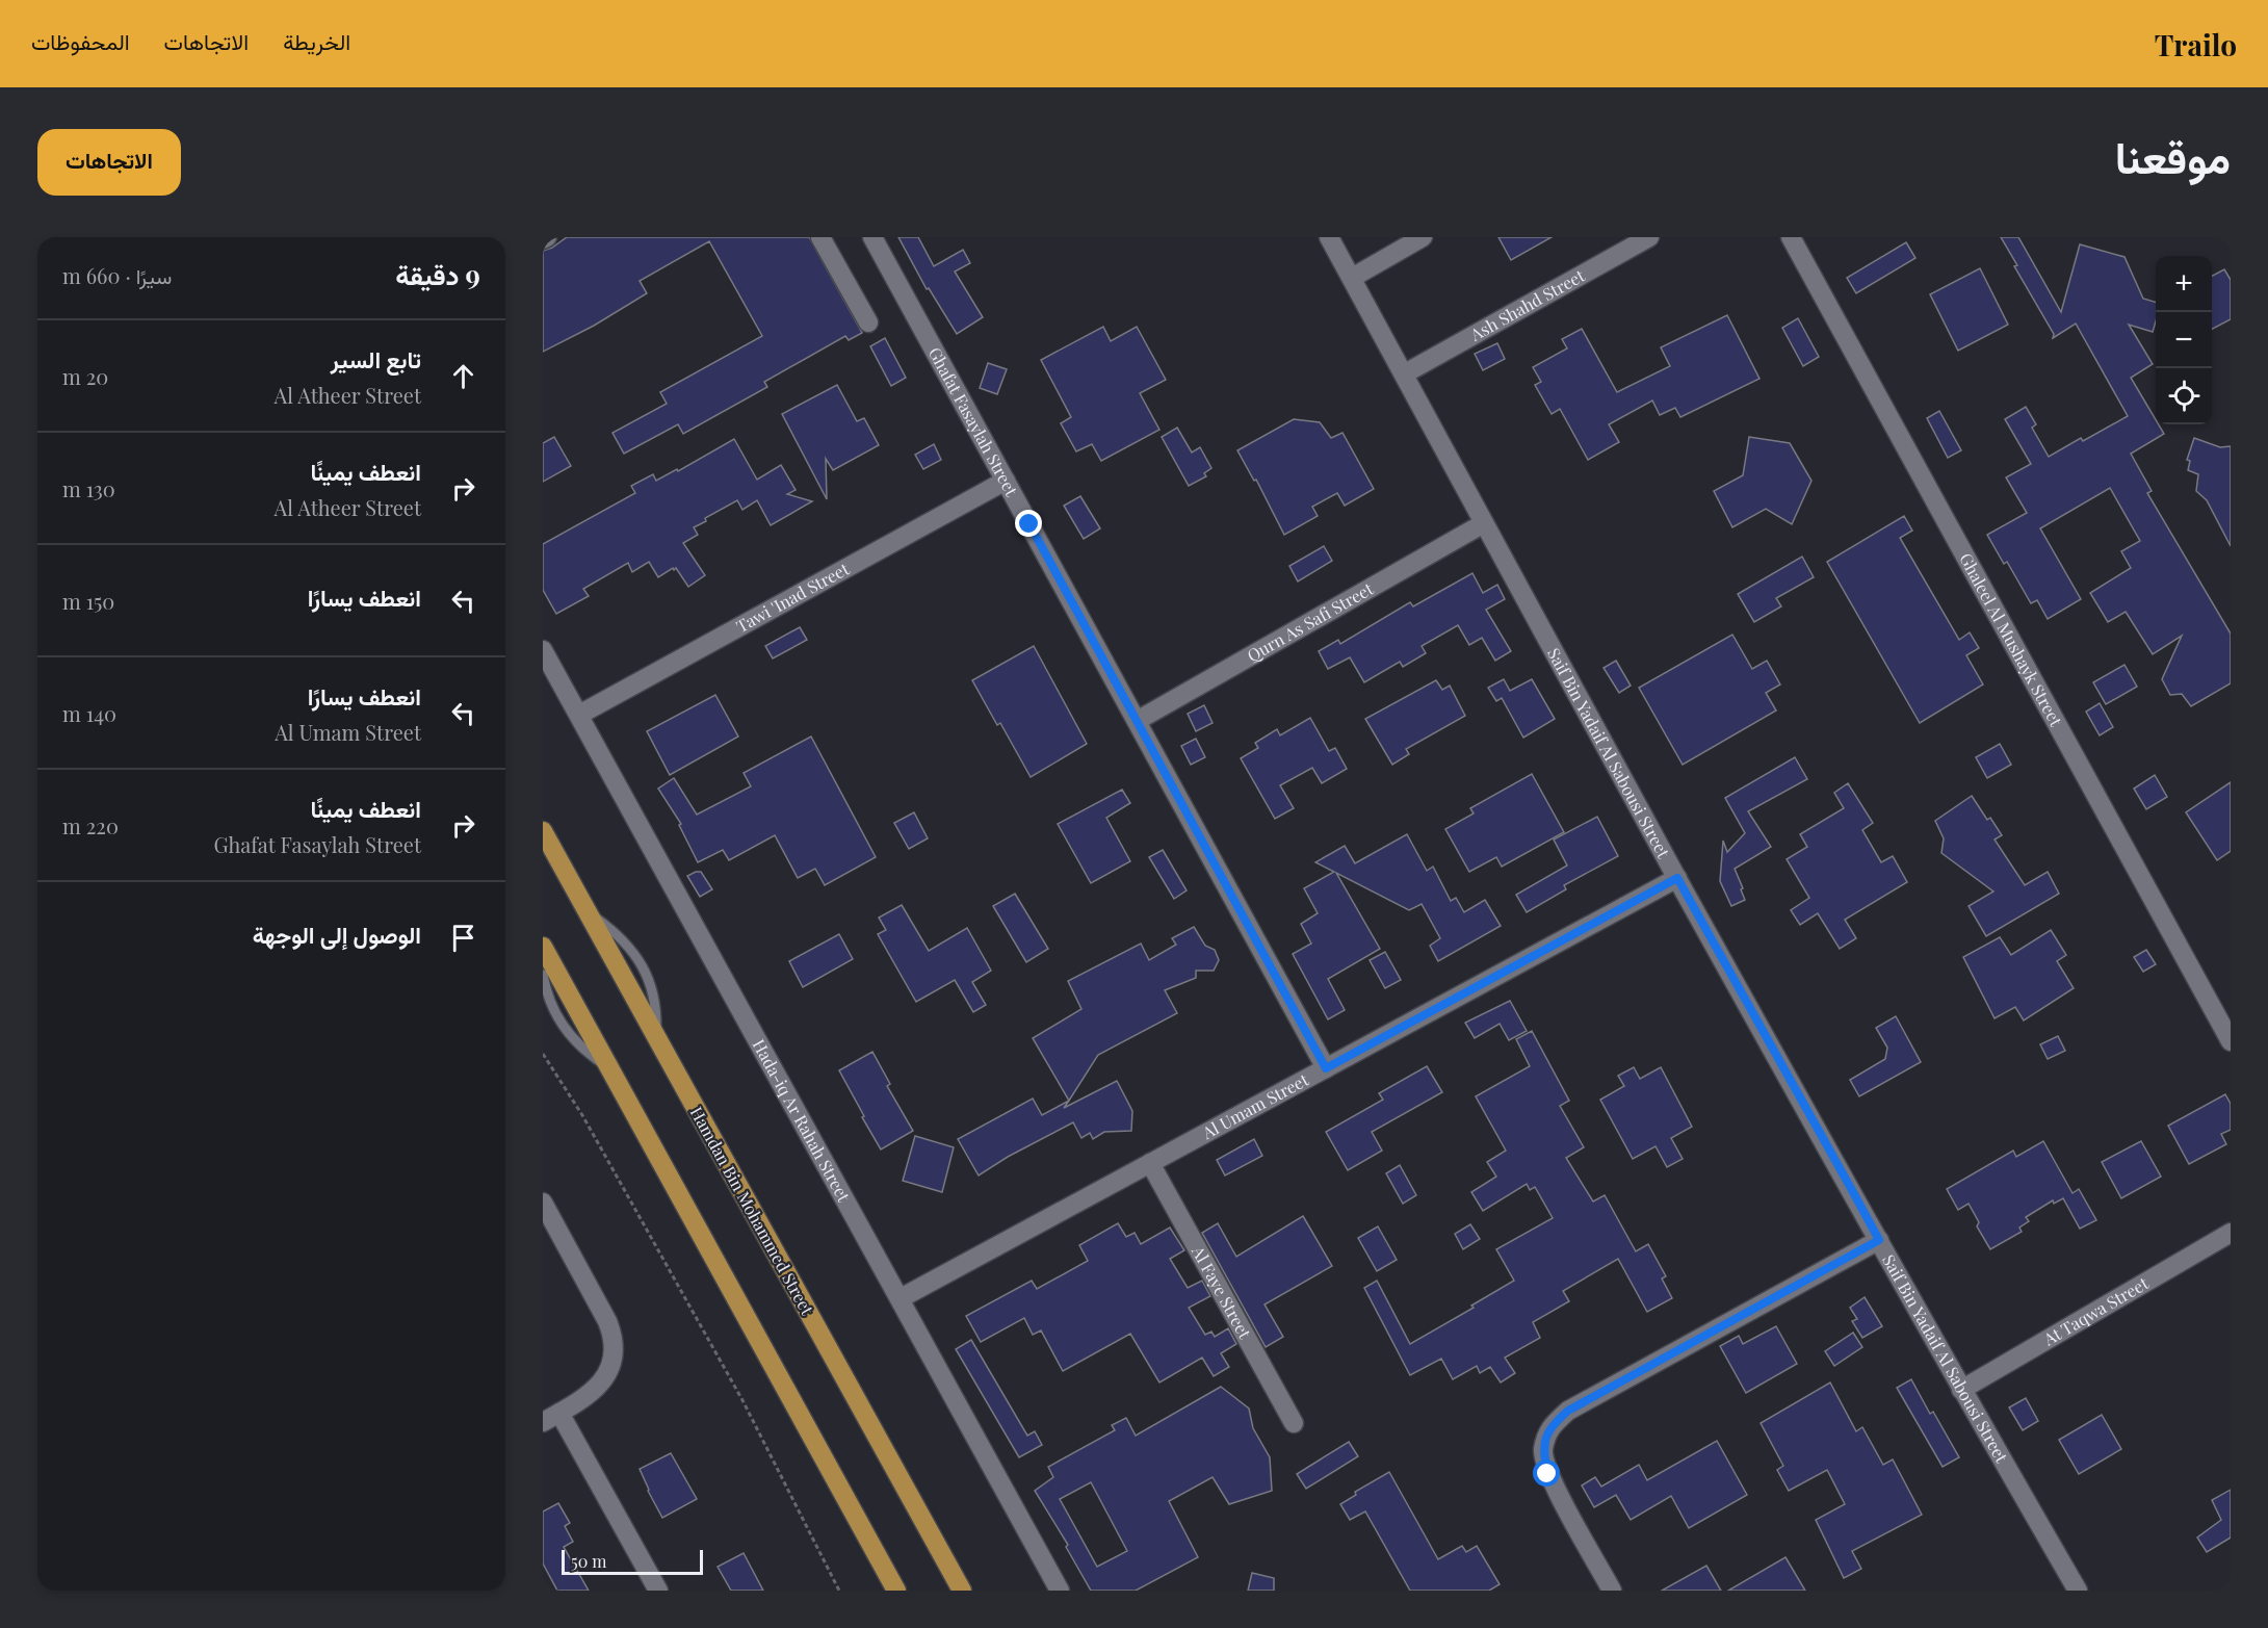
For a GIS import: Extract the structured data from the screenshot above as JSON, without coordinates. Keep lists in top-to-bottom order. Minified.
{"streets":{"main road":["Hamdan Bin Mohammed Street"],"street":["Ash Shahd Street","Ghafat Fasaylah Street","Tawi 'Inad Street","Qurn As Safi Street","Ghaleel Al Mushayk Street","Saif Bin Yadaif Al Sabousi Street","Al Umam Street","Hada-iq Ar Rahah Street","Al Faye Street","At Taqwa Street"]},"crossings":[["Ash Shahd Street","Saif Bin Yadaif Al Sabousi Street"],["Ghafat Fasaylah Street","Tawi 'Inad Street"],["Ghafat Fasaylah Street","Qurn As Safi Street"],["Ghafat Fasaylah Street","Al Umam Street"],["Tawi 'Inad Street","Hada-iq Ar Rahah Street"],["Qurn As Safi Street","Saif Bin Yadaif Al Sabousi Street"],["Saif Bin Yadaif Al Sabousi Street","Al Umam Street"],["Saif Bin Yadaif Al Sabousi Street","At Taqwa Street"],["Al Umam Street","Hada-iq Ar Rahah Street"],["Al Umam Street","Al Faye Street"]],"scale_bar":"50 m","page":{"header":"Trailo","nav":["الخريطة","الاتجاهات","المحفوظات"],"title":"موقعنا","buttons":"الاتجاهات","heading":["9 دقيقة","سيرًا · 660 m"],"map_buttons":["+","−"],"list":[["تابع السير","Al Atheer Street","20 m"],["انعطف يمينًا","Al Atheer Street","130 m"],["انعطف يسارًا","150 m"],["انعطف يسارًا","Al Umam Street","140 m"],["انعطف يمينًا","Ghafat Fasaylah Street","220 m"],"الوصول إلى الوجهة"],"scale":"50 m"}}
